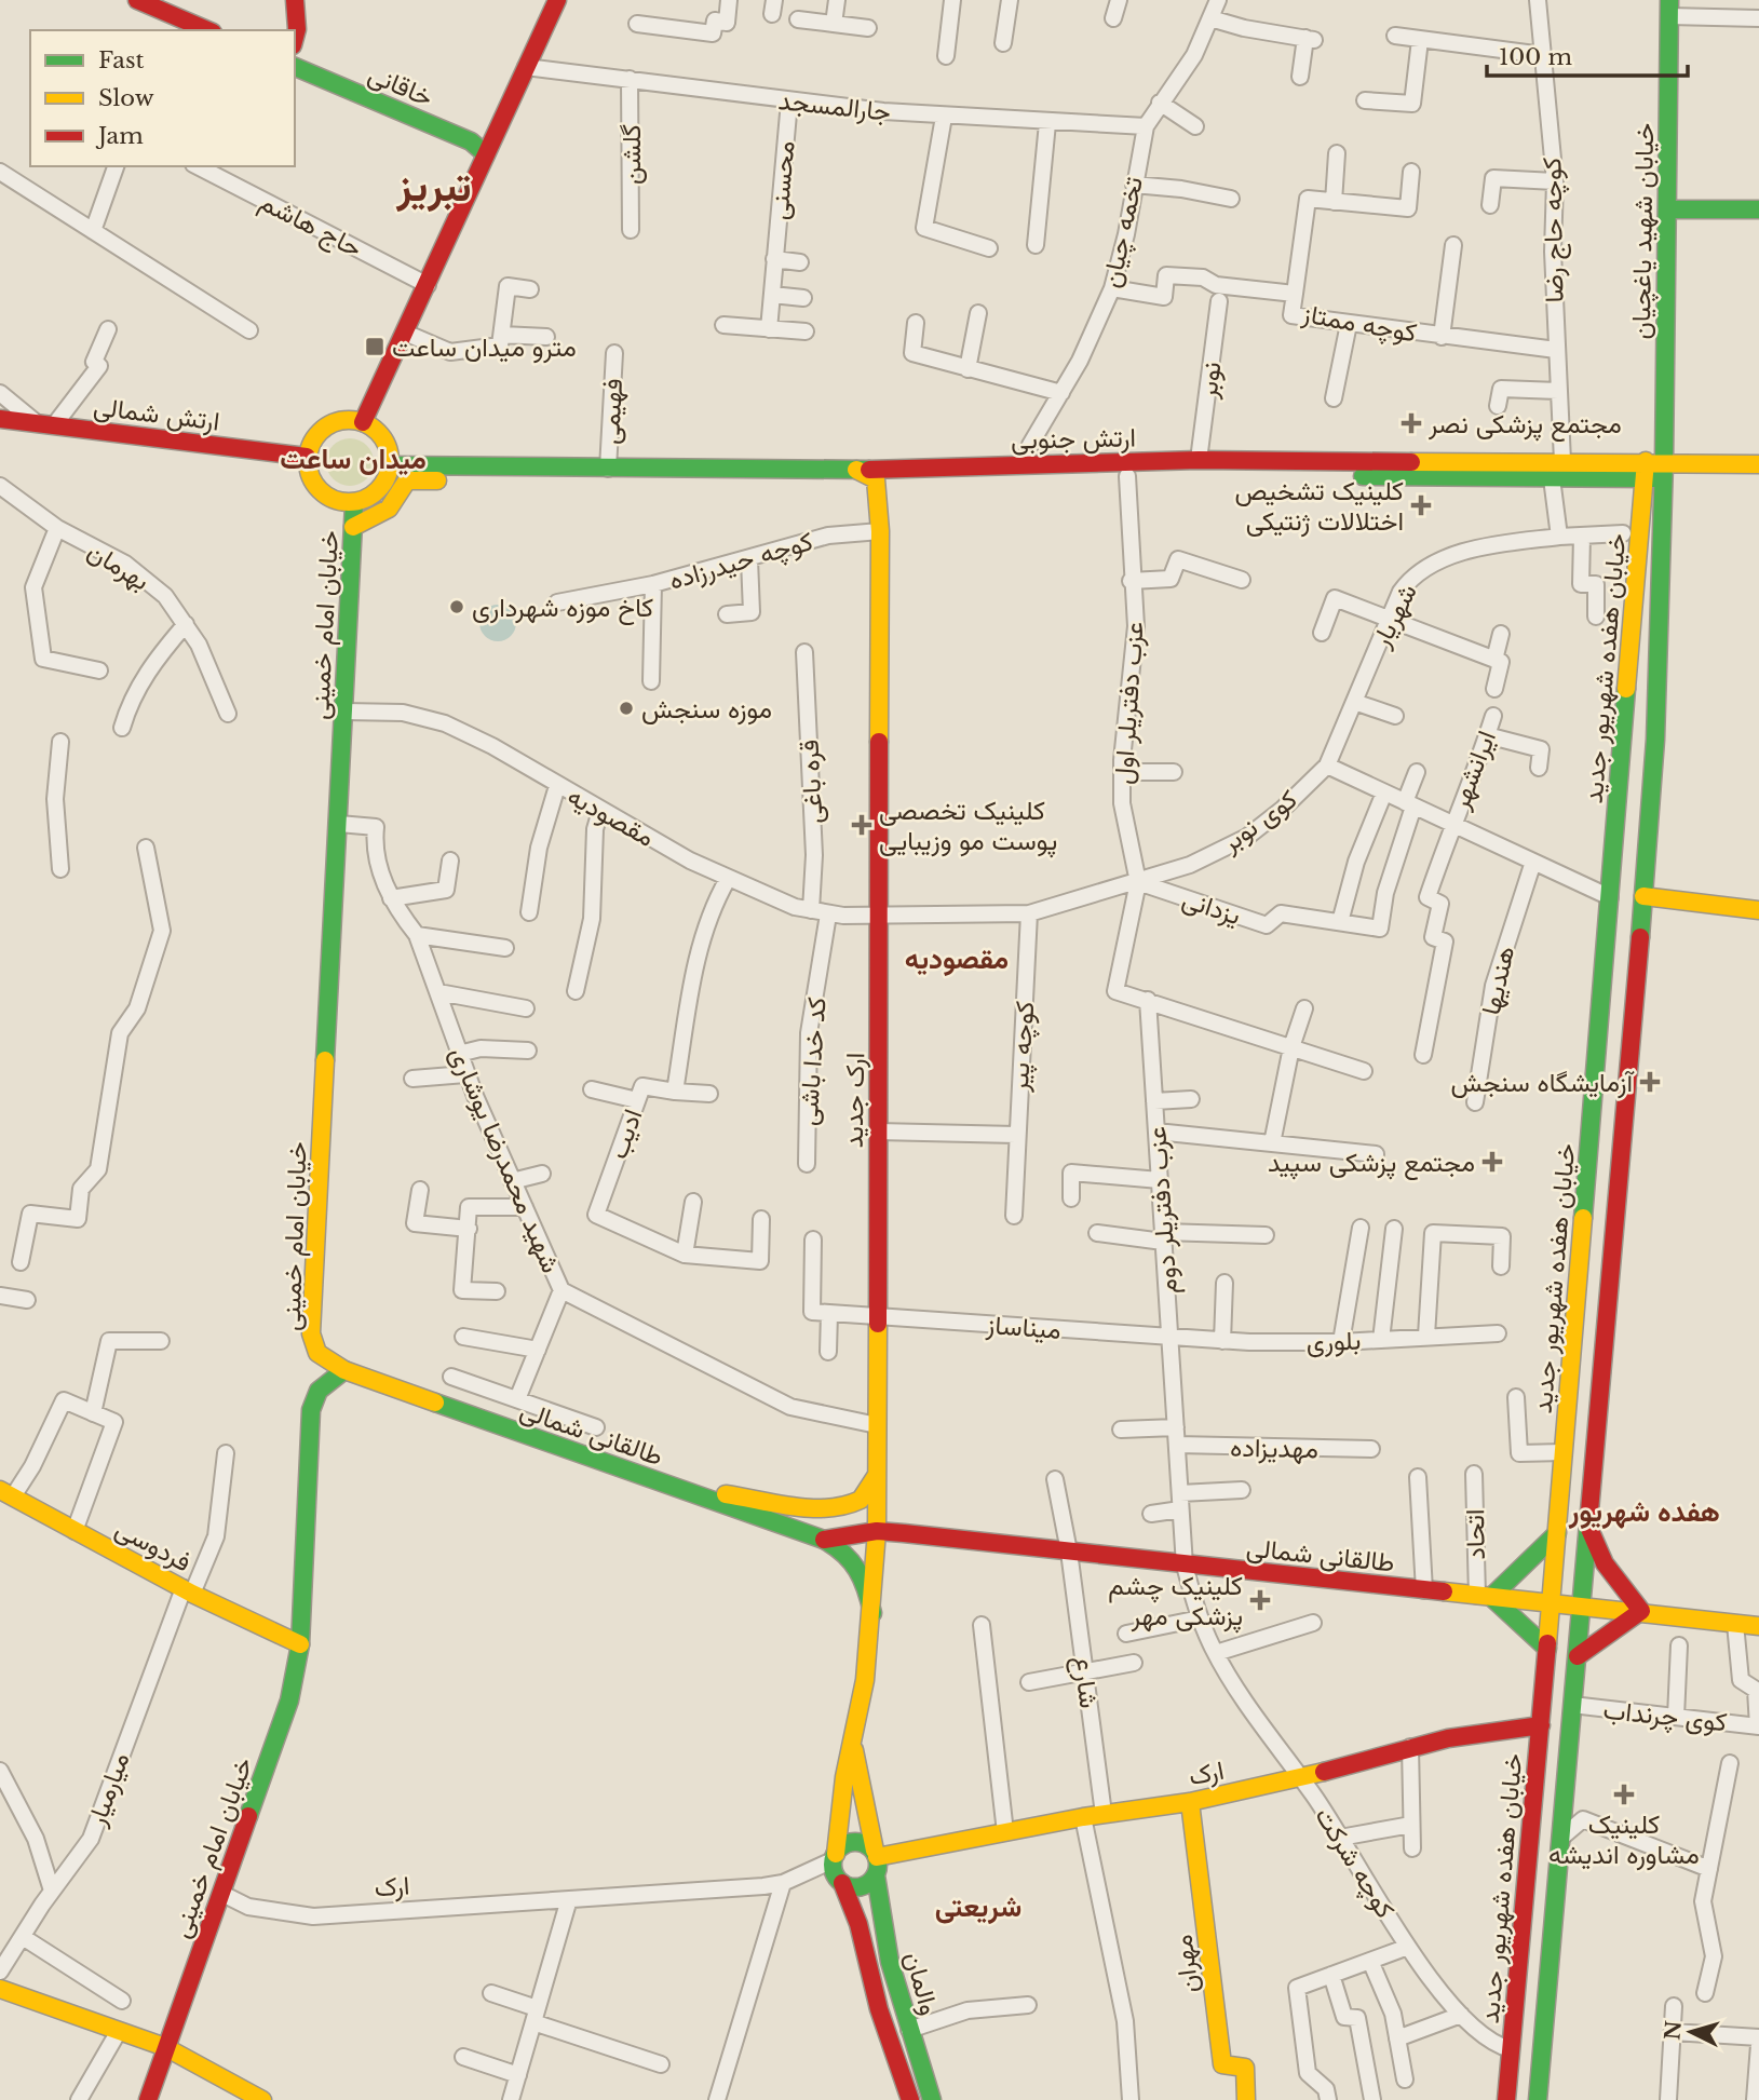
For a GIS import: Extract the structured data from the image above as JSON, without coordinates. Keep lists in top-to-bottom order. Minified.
{"streets":{"main road":["خاقانی","خیابان شهید یاغچیان","ارتش شمالی","ارتش جنوبی","خیابان امام خمینی","خیابان هفده شهریور جدید","ارک جدید","طالقانی شمالی","فردوسی","ارک","مهران","والمان"],"street":["جارالمسجد","گلشن","محسنی","حاج هاشم","کوچه حاج رضا","تخمه چیان","کوچه ممتاز","نوبر","فهیمی","کوچه حیدرزاده","بهرمان","شهریار","عزب دفتریلر اول","ایرانشهر","قره باغی","مقصودیه","کوی نوبر","یزدانی","هندیها","کوچه پیر","کد خدا باشی","ادیب","شهید محمدرضا یوشاری","عزب دفتریلر دوم","میناساز","بلوری","مهدیزاده","اتحاد","شارع","کوی چرنداب","میارمیار","کوچه شرکت"]},"crossings":[["جارالمسجد","گلشن"],["جارالمسجد","محسنی"],["جارالمسجد","تخمه چیان"],["کوچه حاج رضا","کوچه ممتاز"],["کوچه حاج رضا","ارتش جنوبی"],["خیابان شهید یاغچیان","ارتش جنوبی"],["خیابان شهید یاغچیان","خیابان هفده شهریور جدید"],["تخمه چیان","کوچه ممتاز"],["تخمه چیان","ارتش جنوبی"],["نوبر","ارتش جنوبی"],["فهیمی","ارتش جنوبی"],["ارتش شمالی","ارتش جنوبی"],["ارتش شمالی","خیابان امام خمینی"],["ارتش جنوبی","خیابان امام خمینی"],["ارتش جنوبی","خیابان هفده شهریور جدید"],["ارتش جنوبی","عزب دفتریلر اول"],["ارتش جنوبی","ارک جدید"],["کوچه حیدرزاده","ارک جدید"],["شهریار","کوی نوبر"],["خیابان امام خمینی","مقصودیه"],["خیابان امام خمینی","شهید محمدرضا یوشاری"],["خیابان امام خمینی","طالقانی شمالی"],["خیابان امام خمینی","فردوسی"],["خیابان امام خمینی","ارک"],["خیابان هفده شهریور جدید","طالقانی شمالی"],["خیابان هفده شهریور جدید","کوی چرنداب"],["خیابان هفده شهریور جدید","ارک"],["خیابان هفده شهریور جدید","کوچه شرکت"],["عزب دفتریلر اول","کوی نوبر"],["عزب دفتریلر اول","یزدانی"],["قره باغی","مقصودیه"],["مقصودیه","کوی نوبر"],["مقصودیه","کد خدا باشی"],["مقصودیه","ارک جدید"],["مقصودیه","ادیب"],["کوی نوبر","یزدانی"],["کوی نوبر","کوچه پیر"],["کوی نوبر","ارک جدید"],["ارک جدید","شهید محمدرضا یوشاری"],["ارک جدید","میناساز"],["ارک جدید","طالقانی شمالی"],["عزب دفتریلر دوم","میناساز"],["عزب دفتریلر دوم","بلوری"],["عزب دفتریلر دوم","طالقانی شمالی"],["عزب دفتریلر دوم","مهدیزاده"],["عزب دفتریلر دوم","کوچه شرکت"],["میناساز","بلوری"],["طالقانی شمالی","اتحاد"],["طالقانی شمالی","شارع"],["فردوسی","میارمیار"],["شارع","ارک"],["ارک","کوچه شرکت"],["ارک","مهران"],["ارک","والمان"]],"districts":["تبریز","میدان ساعت","مقصودیه","هفده شهریور","شریعتی"],"places":{"transit":["مترو میدان ساعت"],"health":["مجتمع پزشکی نصر","کلینیک تشخیص اختلالات ژنتیکی","کلینیک تخصصی پوست مو وزیبایی","آزمایشگاه سنجش","مجتمع پزشکی سپید","کلینیک چشم پزشکی مهر","کلینیک مشاوره اندیشه"],"other":["کاخ موزه شهرداری","موزه سنجش"]},"legend":["Fast","Slow","Jam"],"scale_bar":"100 m","north":"left"}
